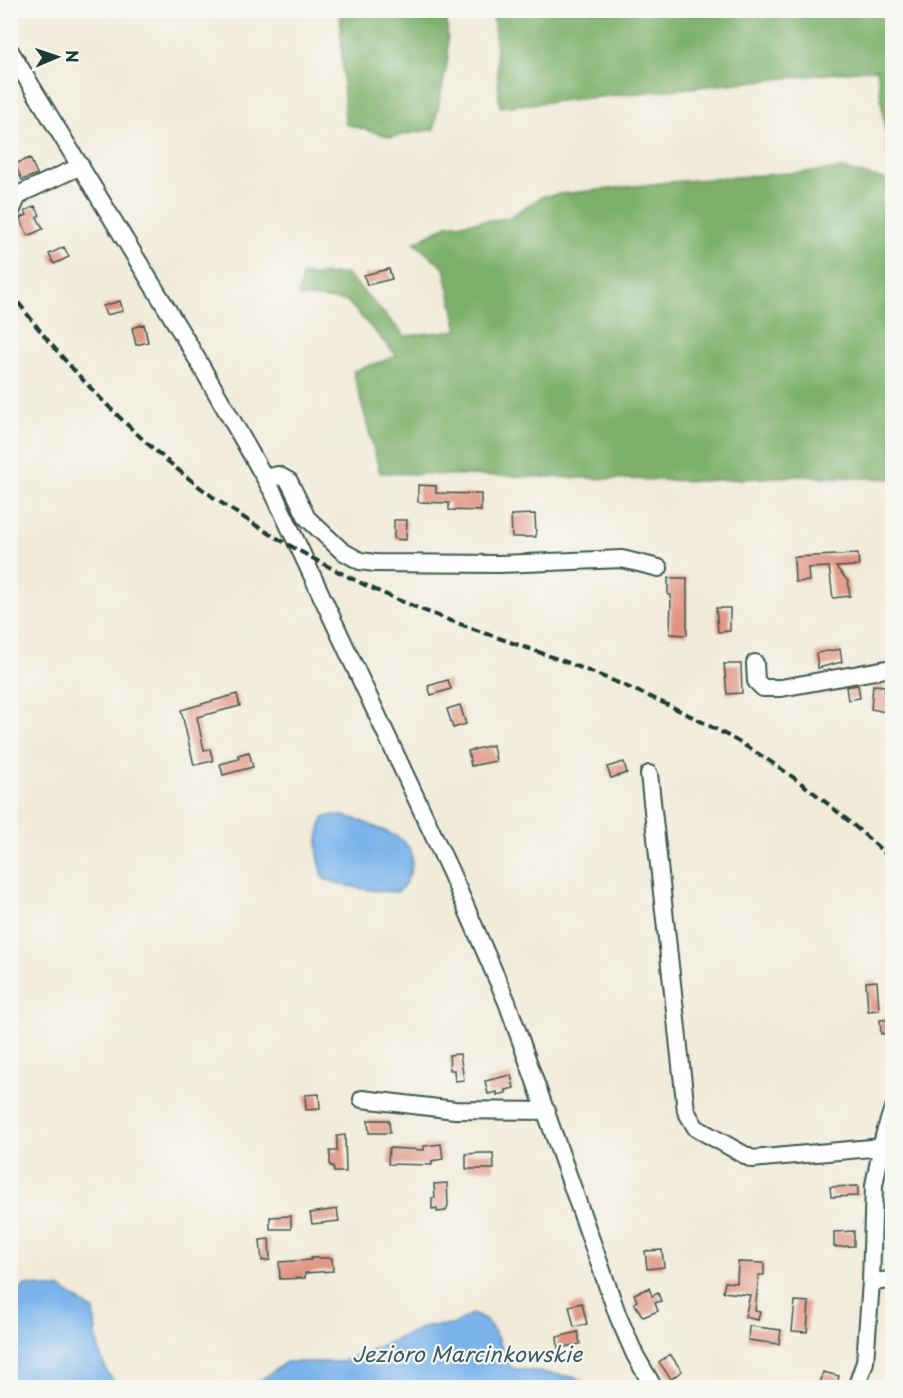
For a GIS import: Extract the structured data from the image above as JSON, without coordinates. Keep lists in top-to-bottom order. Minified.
{"water":["Jezioro Marcinkowskie"],"north":"right"}
